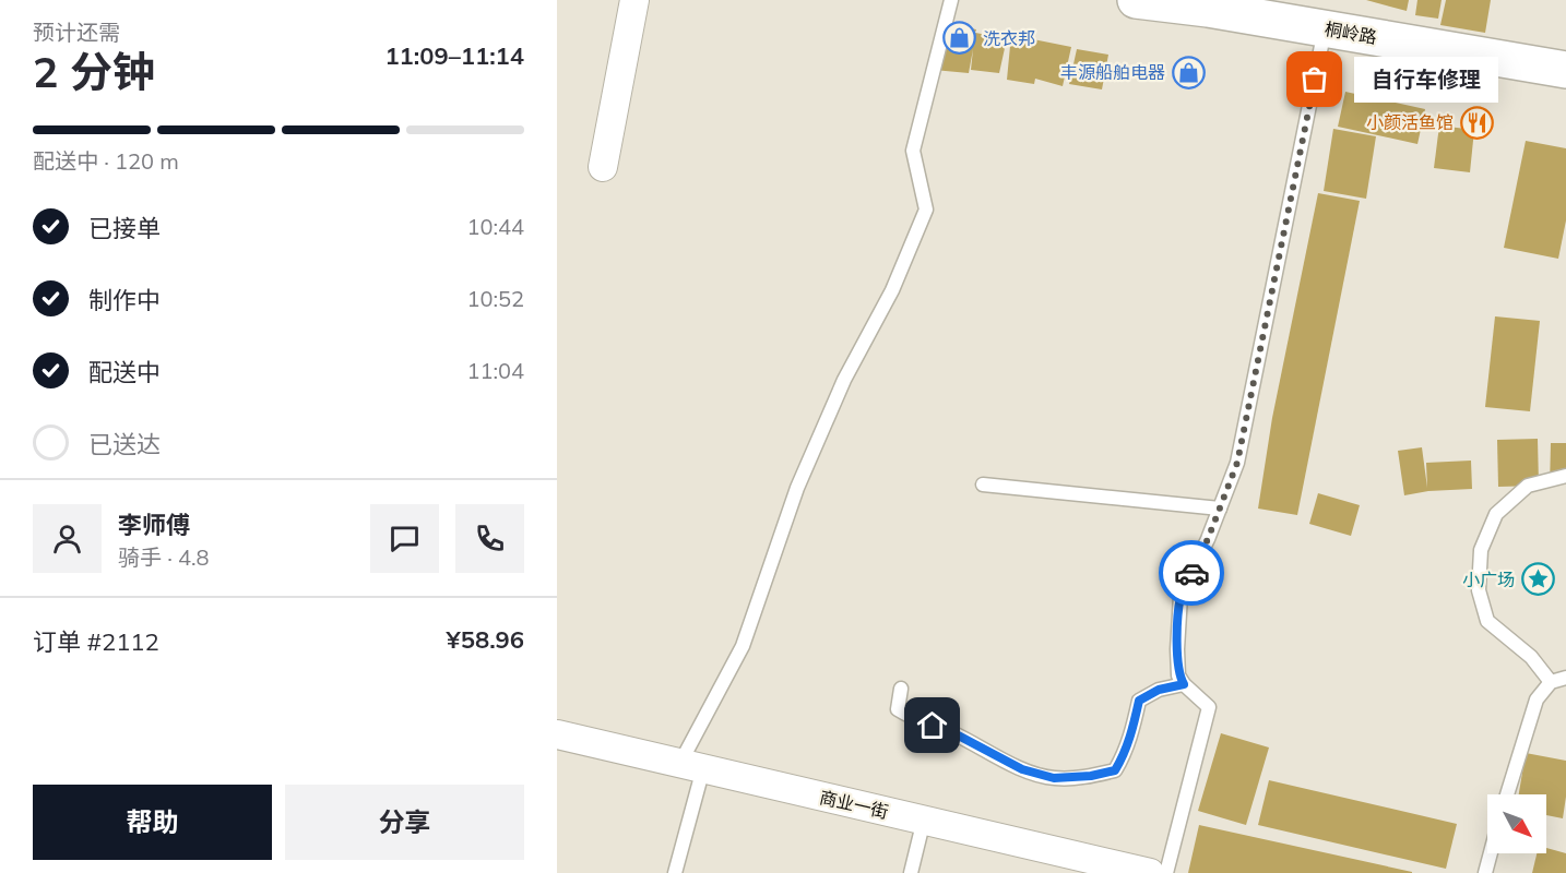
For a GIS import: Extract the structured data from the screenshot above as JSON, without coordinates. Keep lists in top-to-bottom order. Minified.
{"streets":{"main road":["桐岭路"],"street":["商业一街"]},"places":{"shop":["洗衣邦","丰源船舶电器"],"other":["自行车修理"],"restaurant":["小颜活鱼馆"],"place":["小广场"]},"north":"bottom right","page":{"heading":["2 分钟","预计还需","11:09–11:14"],"panel":["李师傅","骑手 · 4.8","订单 #2112","¥58.96"],"bubble":"自行车修理","bar":"配送中 · 120 m","list":[["已接单","10:44"],["制作中","10:52"],["配送中","11:04"],"已送达"],"buttons":["帮助","分享"]}}
